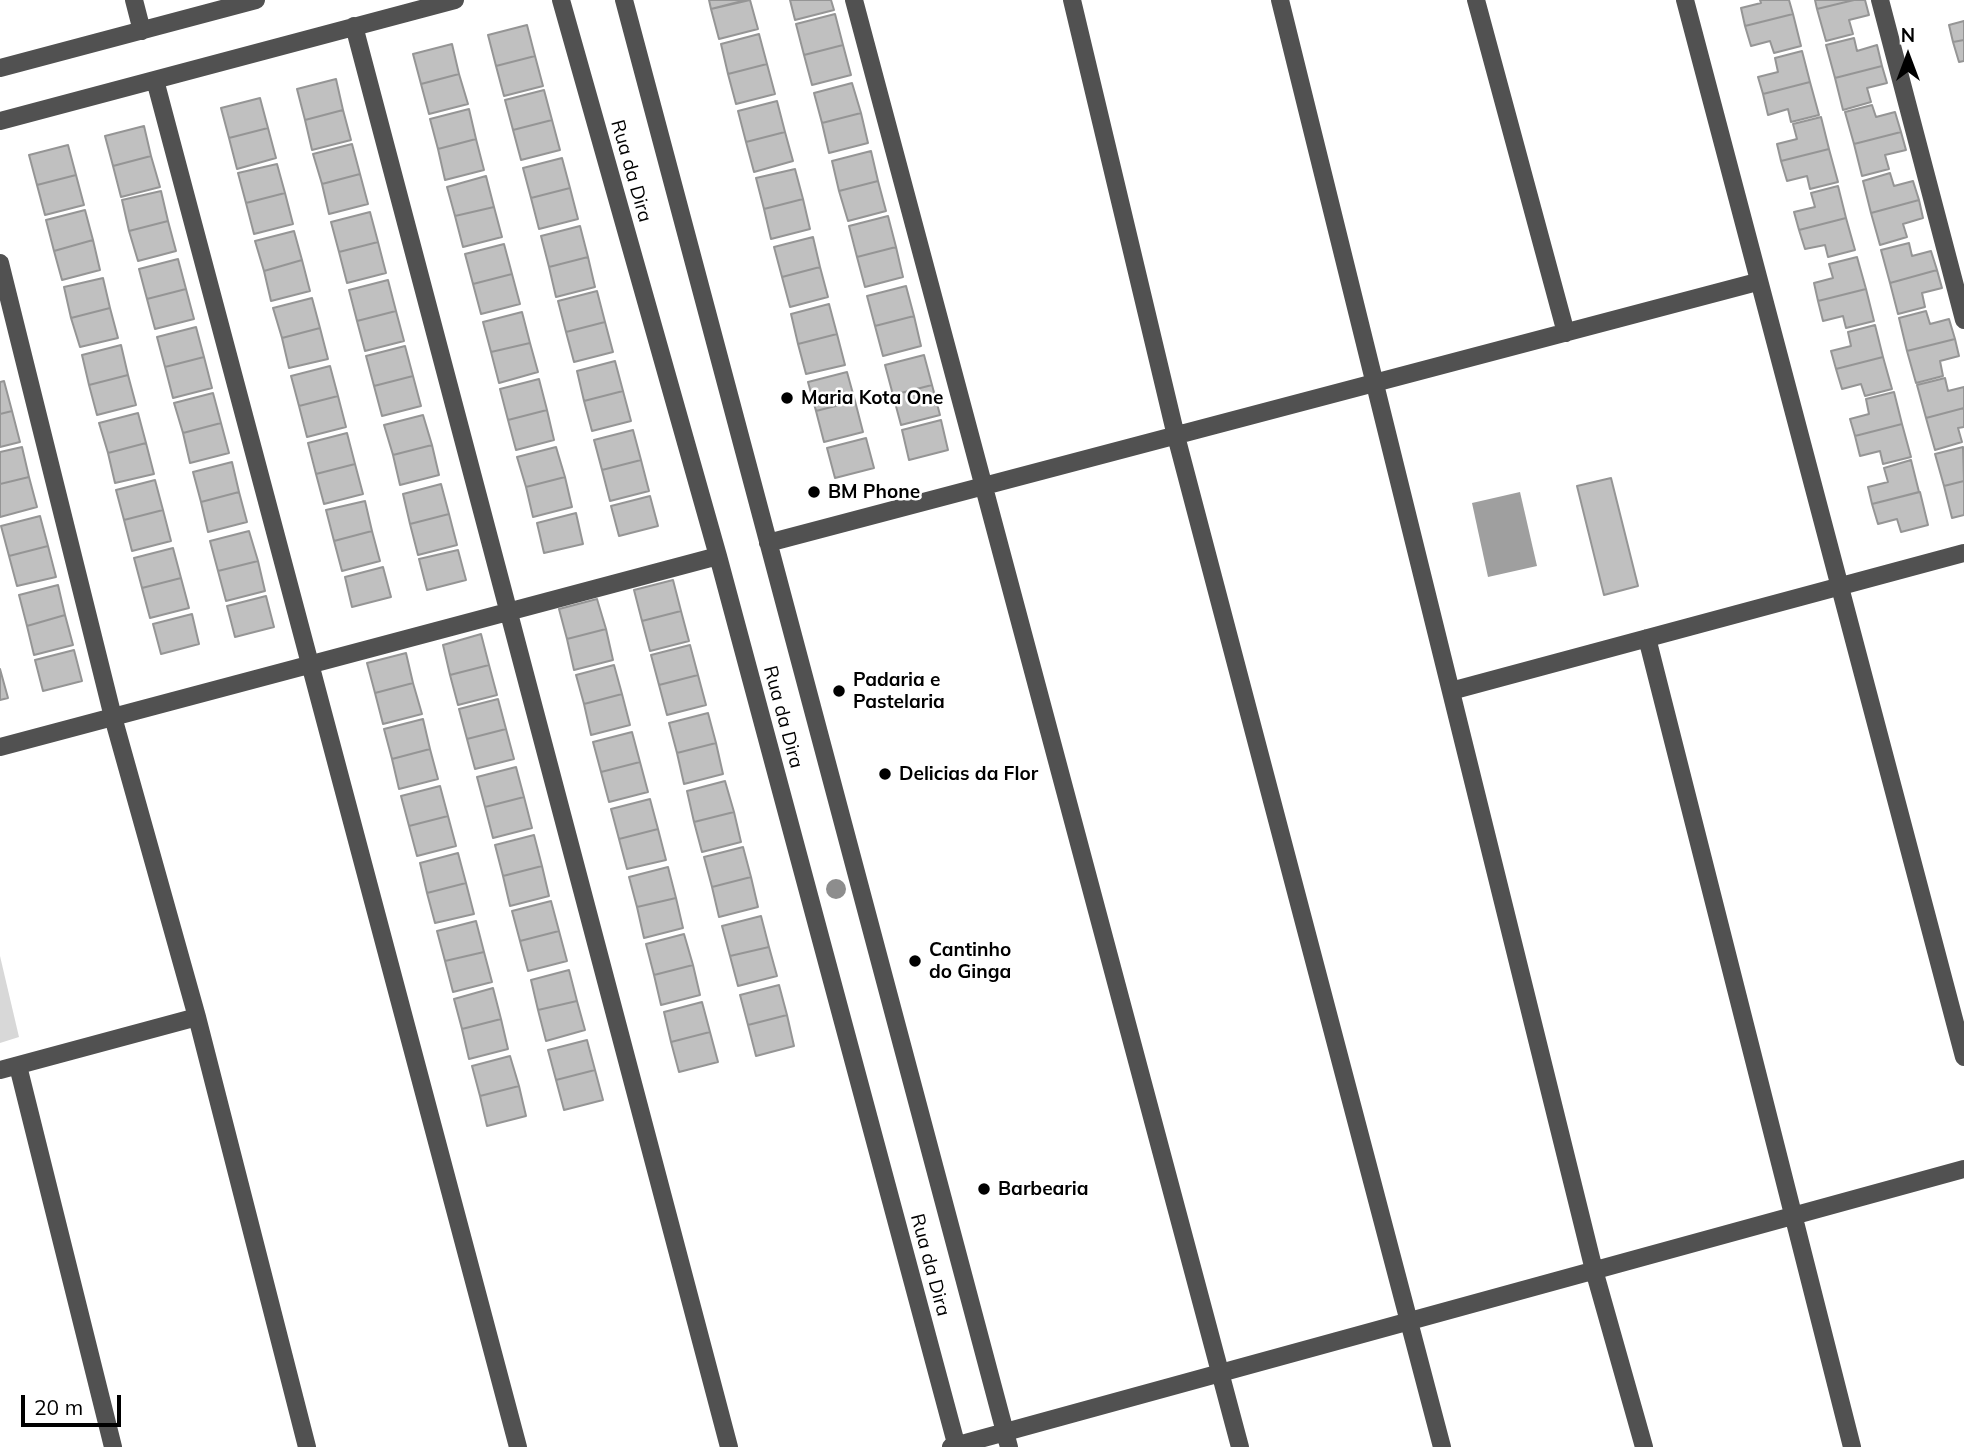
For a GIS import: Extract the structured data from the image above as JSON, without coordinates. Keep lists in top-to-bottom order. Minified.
{"streets":{"street":["Rua da Dira"]},"places":["Maria Kota One","BM Phone","Padaria e Pastelaria","Delicias da Flor","Cantinho do Ginga","Barbearia"],"scale_bar":"20 m","north":"top"}
